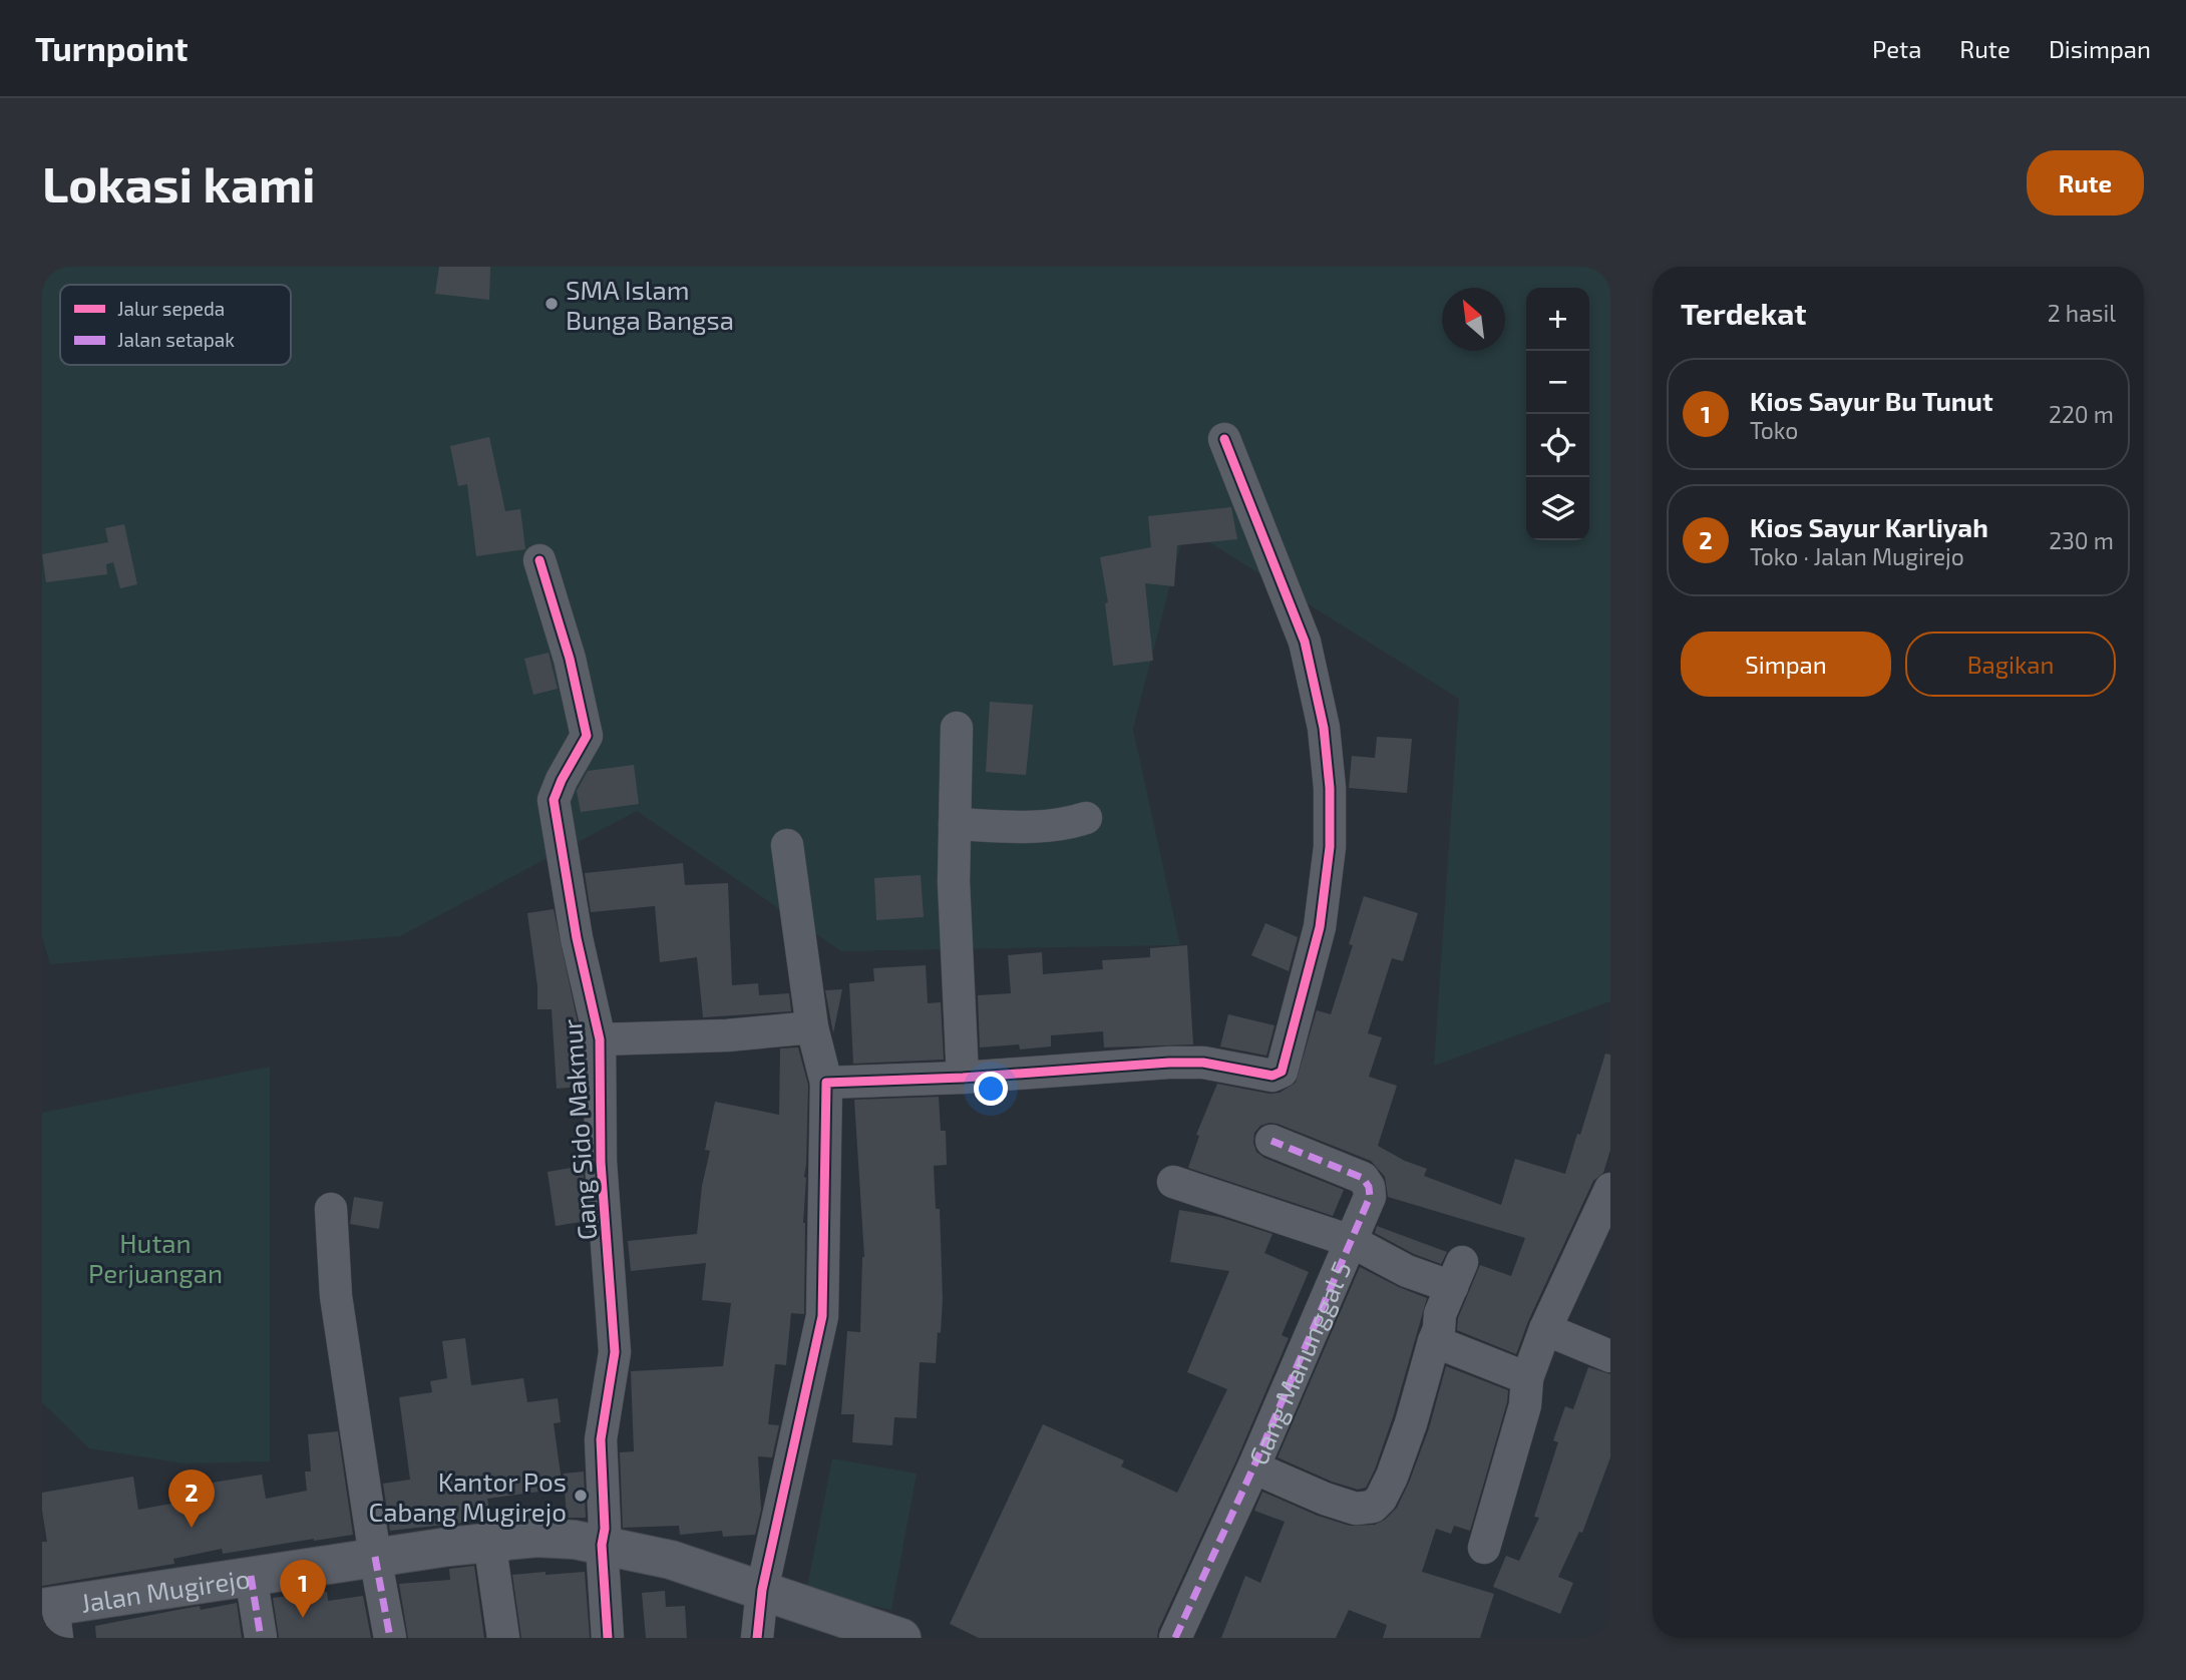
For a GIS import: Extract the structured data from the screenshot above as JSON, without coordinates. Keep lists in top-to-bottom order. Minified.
{"streets":{"street":["Gang Sido Makmur","Gang Manunggal 5","Jalan Mugirejo"]},"crossings":[["Gang Sido Makmur","Jalan Mugirejo"]],"parks":["Hutan Perjuangan"],"places":["SMA Islam Bunga Bangsa","Kantor Pos Cabang Mugirejo"],"legend":["Jalur sepeda","Jalan setapak"],"north":"top left","page":{"header":"Turnpoint","nav":["Peta","Rute","Disimpan"],"buttons":["Rute",["Simpan","Bagikan"]],"title":"Lokasi kami","heading":["Terdekat","2 hasil"],"map_buttons":["+","−"],"list":[{"mark":"1","name":"Kios Sayur Bu Tunut","note":"Toko","value":"220 m"},{"mark":"2","name":"Kios Sayur Karliyah","note":"Toko · Jalan Mugirejo","value":"230 m"}],"pins":["2","1"]}}
